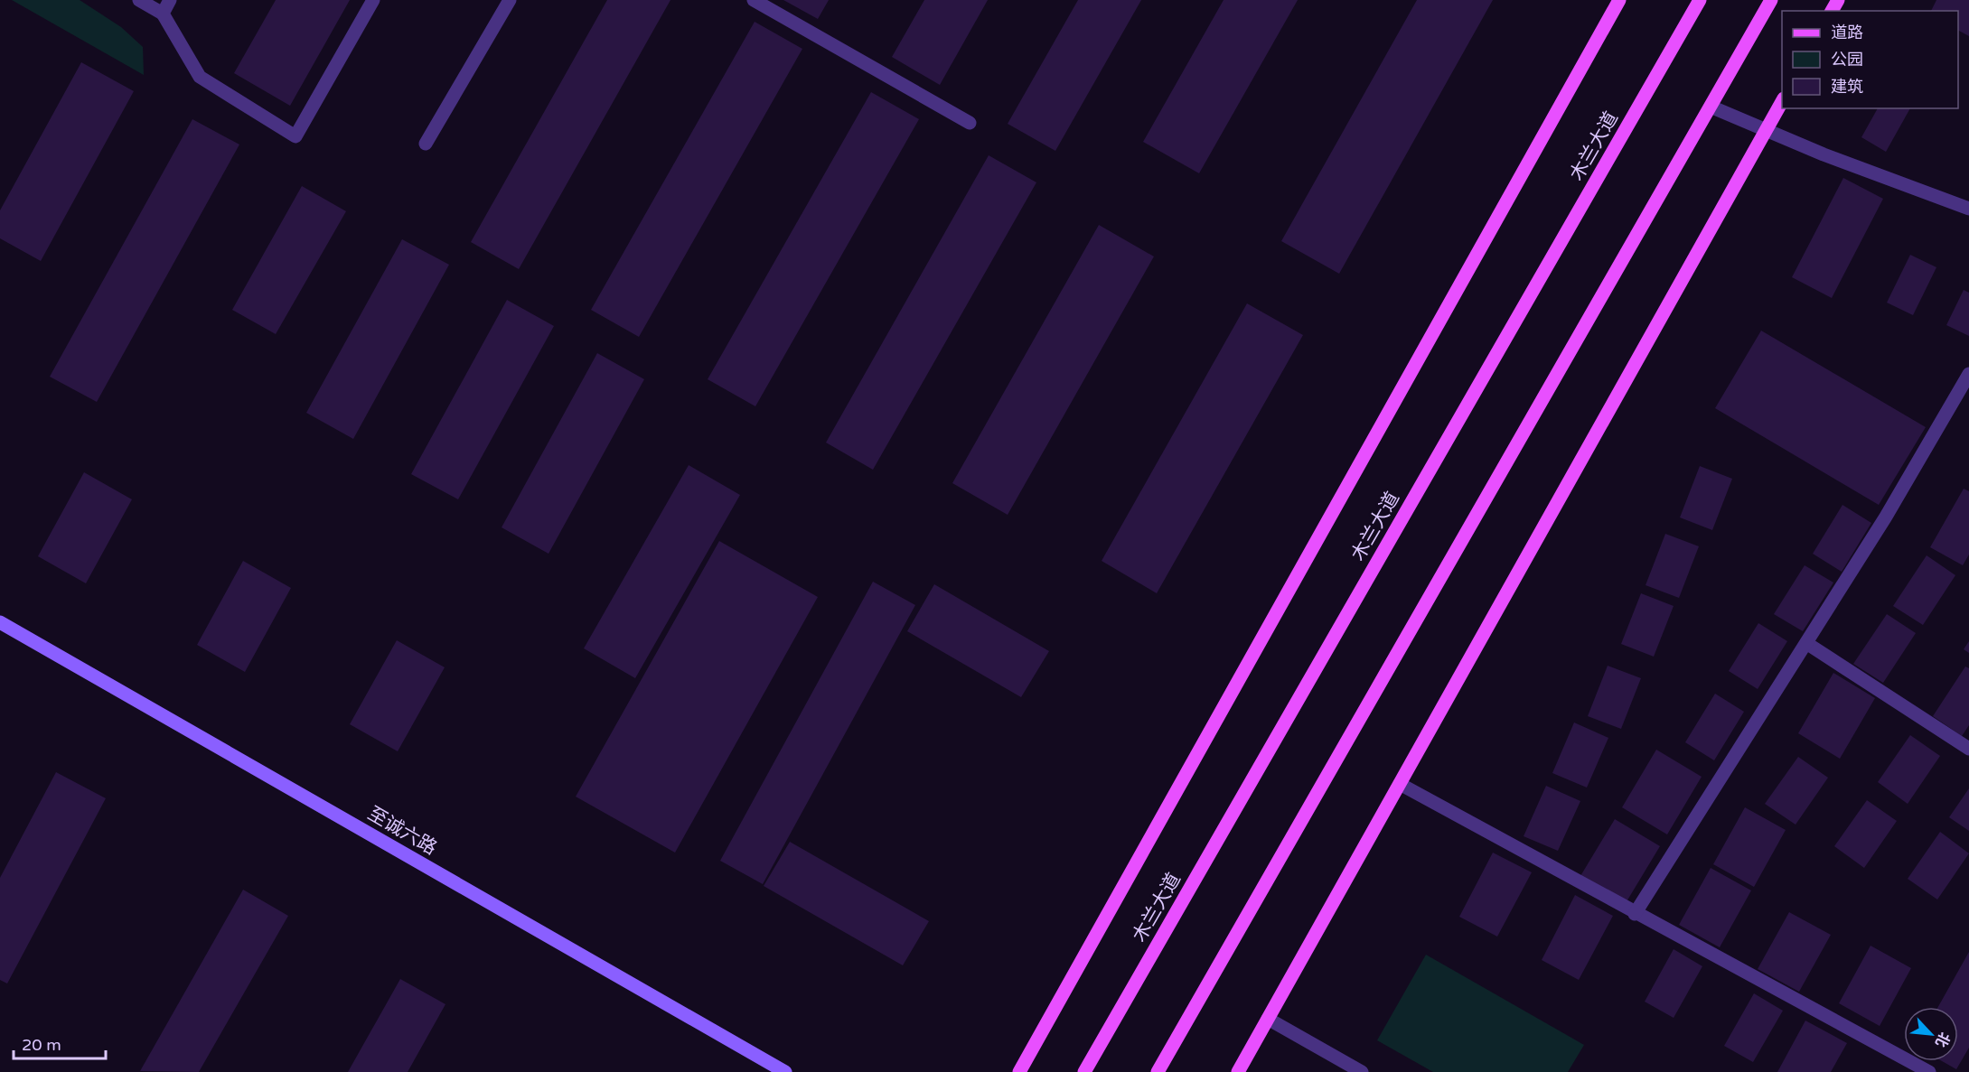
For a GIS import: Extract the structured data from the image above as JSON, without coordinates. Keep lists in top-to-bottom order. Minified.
{"streets":{"main road":["木兰大道"],"street":["至诚六路"]},"legend":["道路","公园","建筑"],"scale_bar":"20 m","north":"bottom right"}
